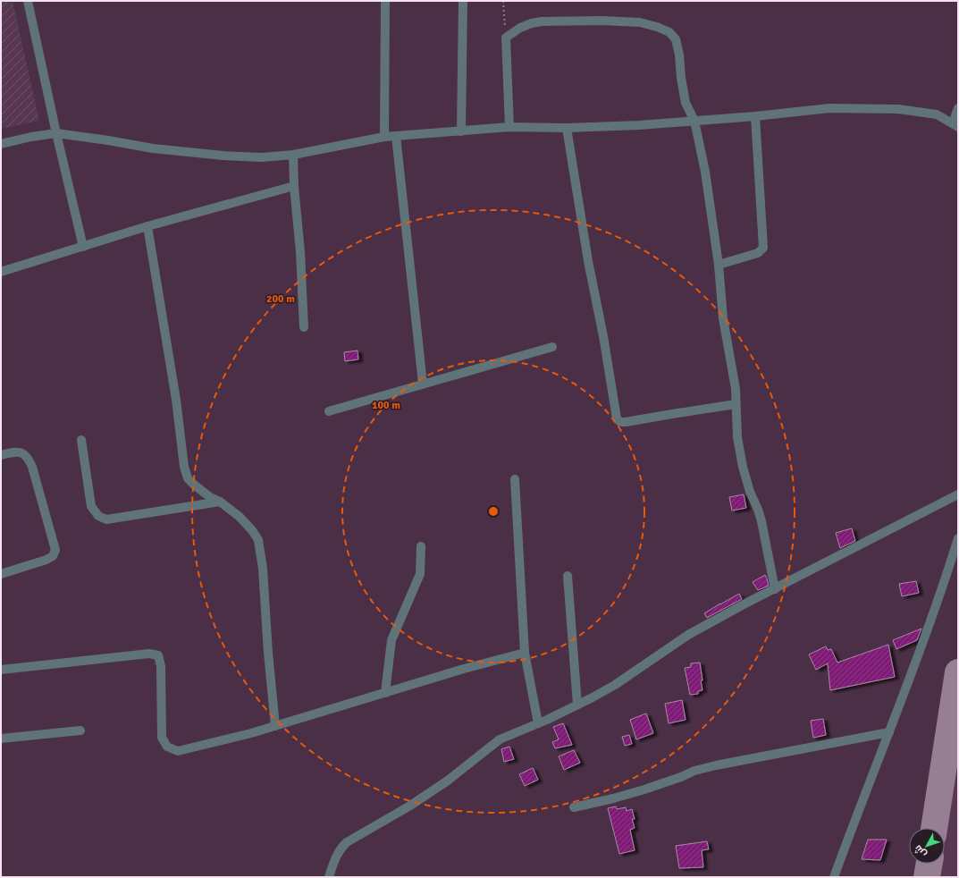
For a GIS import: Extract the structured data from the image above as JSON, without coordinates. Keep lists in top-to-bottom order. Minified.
{"north":"bottom left","rings":["200 m","100 m"]}
